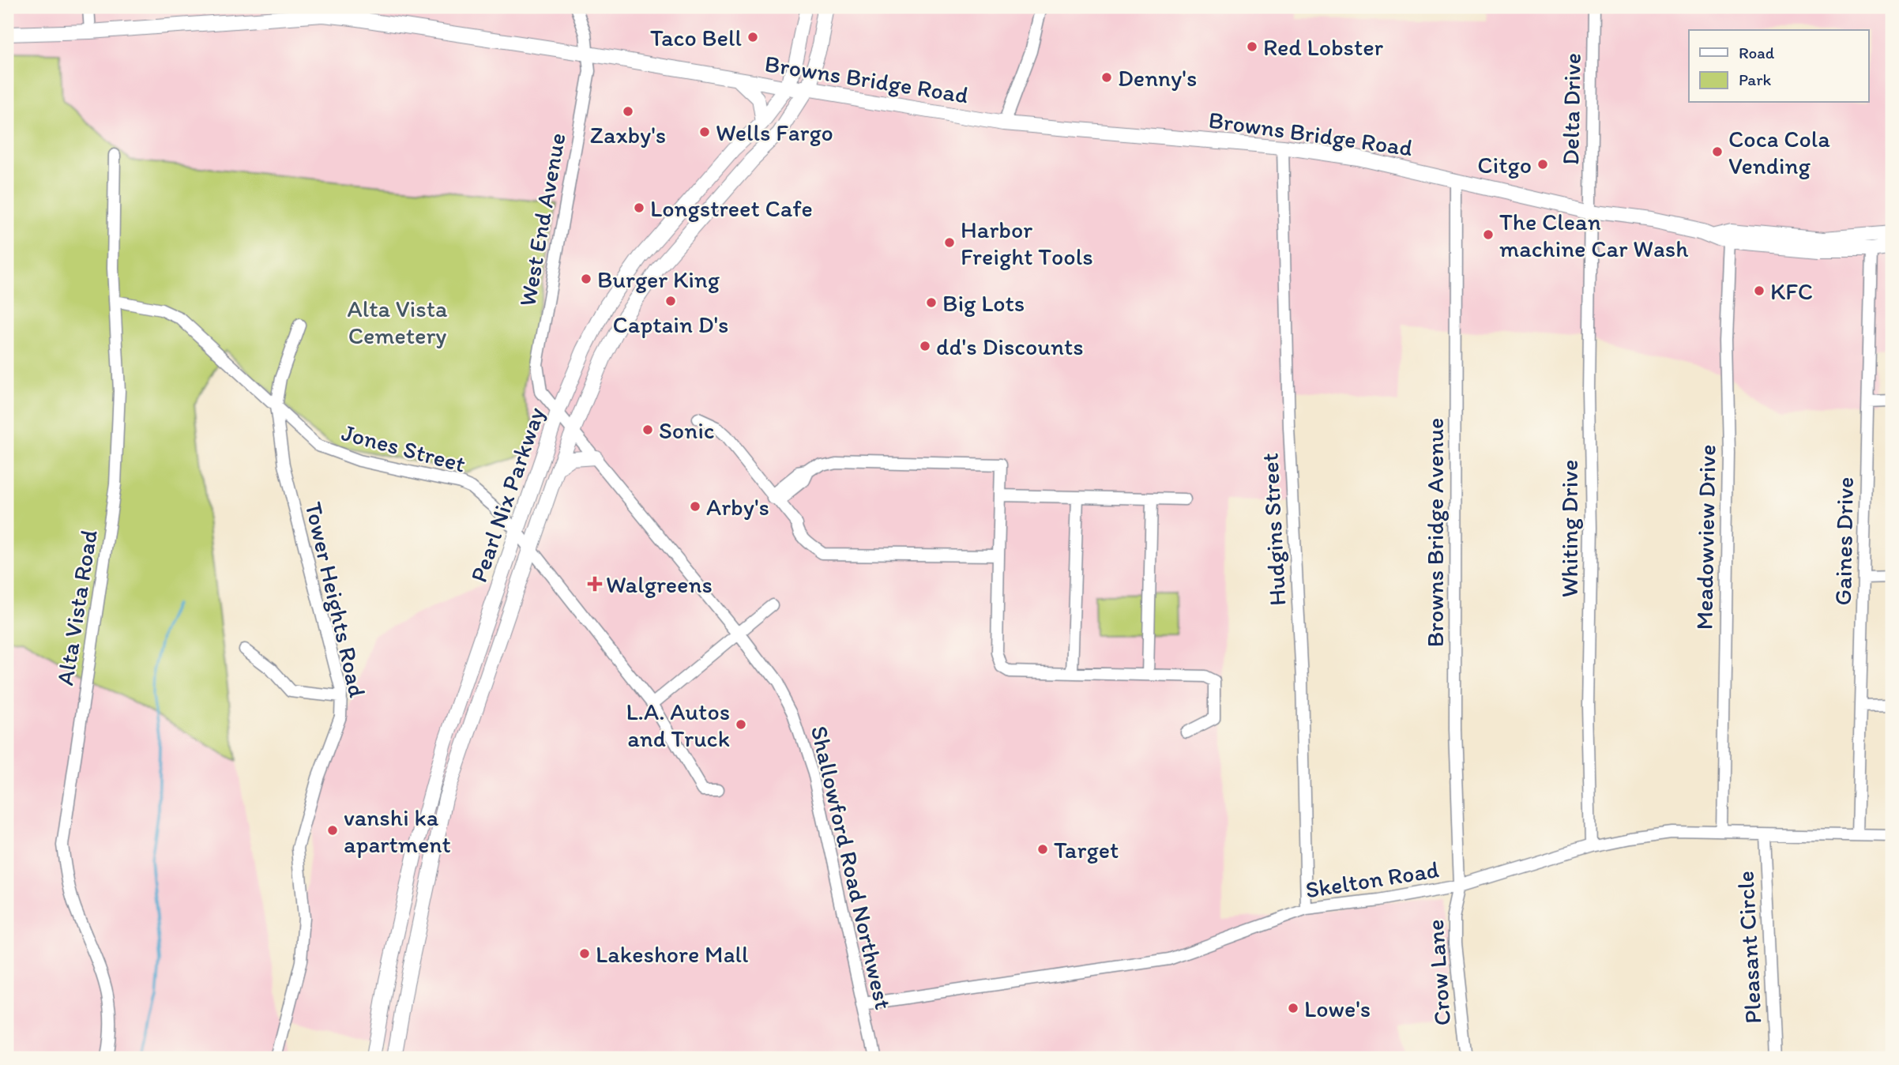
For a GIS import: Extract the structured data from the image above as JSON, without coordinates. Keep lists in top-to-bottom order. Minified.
{"streets":{"main road":["Browns Bridge Road","Pearl Nix Parkway"],"street":["Delta Drive","West End Avenue","Jones Street","Whiting Drive","Hudgins Street","Browns Bridge Avenue","Meadowview Drive","Gaines Drive","Tower Heights Road","Alta Vista Road","Shallowford Road Northwest","Skelton Road","Pleasant Circle","Crow Lane"]},"crossings":[["Browns Bridge Road","Delta Drive"],["Browns Bridge Road","West End Avenue"],["Browns Bridge Road","Pearl Nix Parkway"],["Browns Bridge Road","Whiting Drive"],["Browns Bridge Road","Hudgins Street"],["Browns Bridge Road","Browns Bridge Avenue"],["Browns Bridge Road","Meadowview Drive"],["Browns Bridge Road","Gaines Drive"],["Delta Drive","Whiting Drive"],["West End Avenue","Pearl Nix Parkway"],["West End Avenue","Shallowford Road Northwest"],["Jones Street","Pearl Nix Parkway"],["Jones Street","Tower Heights Road"],["Jones Street","Alta Vista Road"],["Pearl Nix Parkway","Shallowford Road Northwest"],["Whiting Drive","Skelton Road"],["Hudgins Street","Skelton Road"],["Browns Bridge Avenue","Skelton Road"],["Browns Bridge Avenue","Crow Lane"],["Meadowview Drive","Skelton Road"],["Gaines Drive","Skelton Road"],["Shallowford Road Northwest","Skelton Road"],["Skelton Road","Pleasant Circle"],["Skelton Road","Crow Lane"]],"parks":["Alta Vista Cemetery"],"places":{"other":["Taco Bell","Red Lobster","Denny's","Zaxby's","Wells Fargo","Coca Cola Vending","Citgo","Longstreet Cafe","The Clean machine Car Wash","Harbor Freight Tools","Burger King","KFC","Captain D's","Big Lots","dd's Discounts","Sonic","Arby's","L.A. Autos and Truck","vanshi ka apartment","Target","Lakeshore Mall","Lowe's"],"health":["Walgreens"]},"legend":["Road","Park"]}
